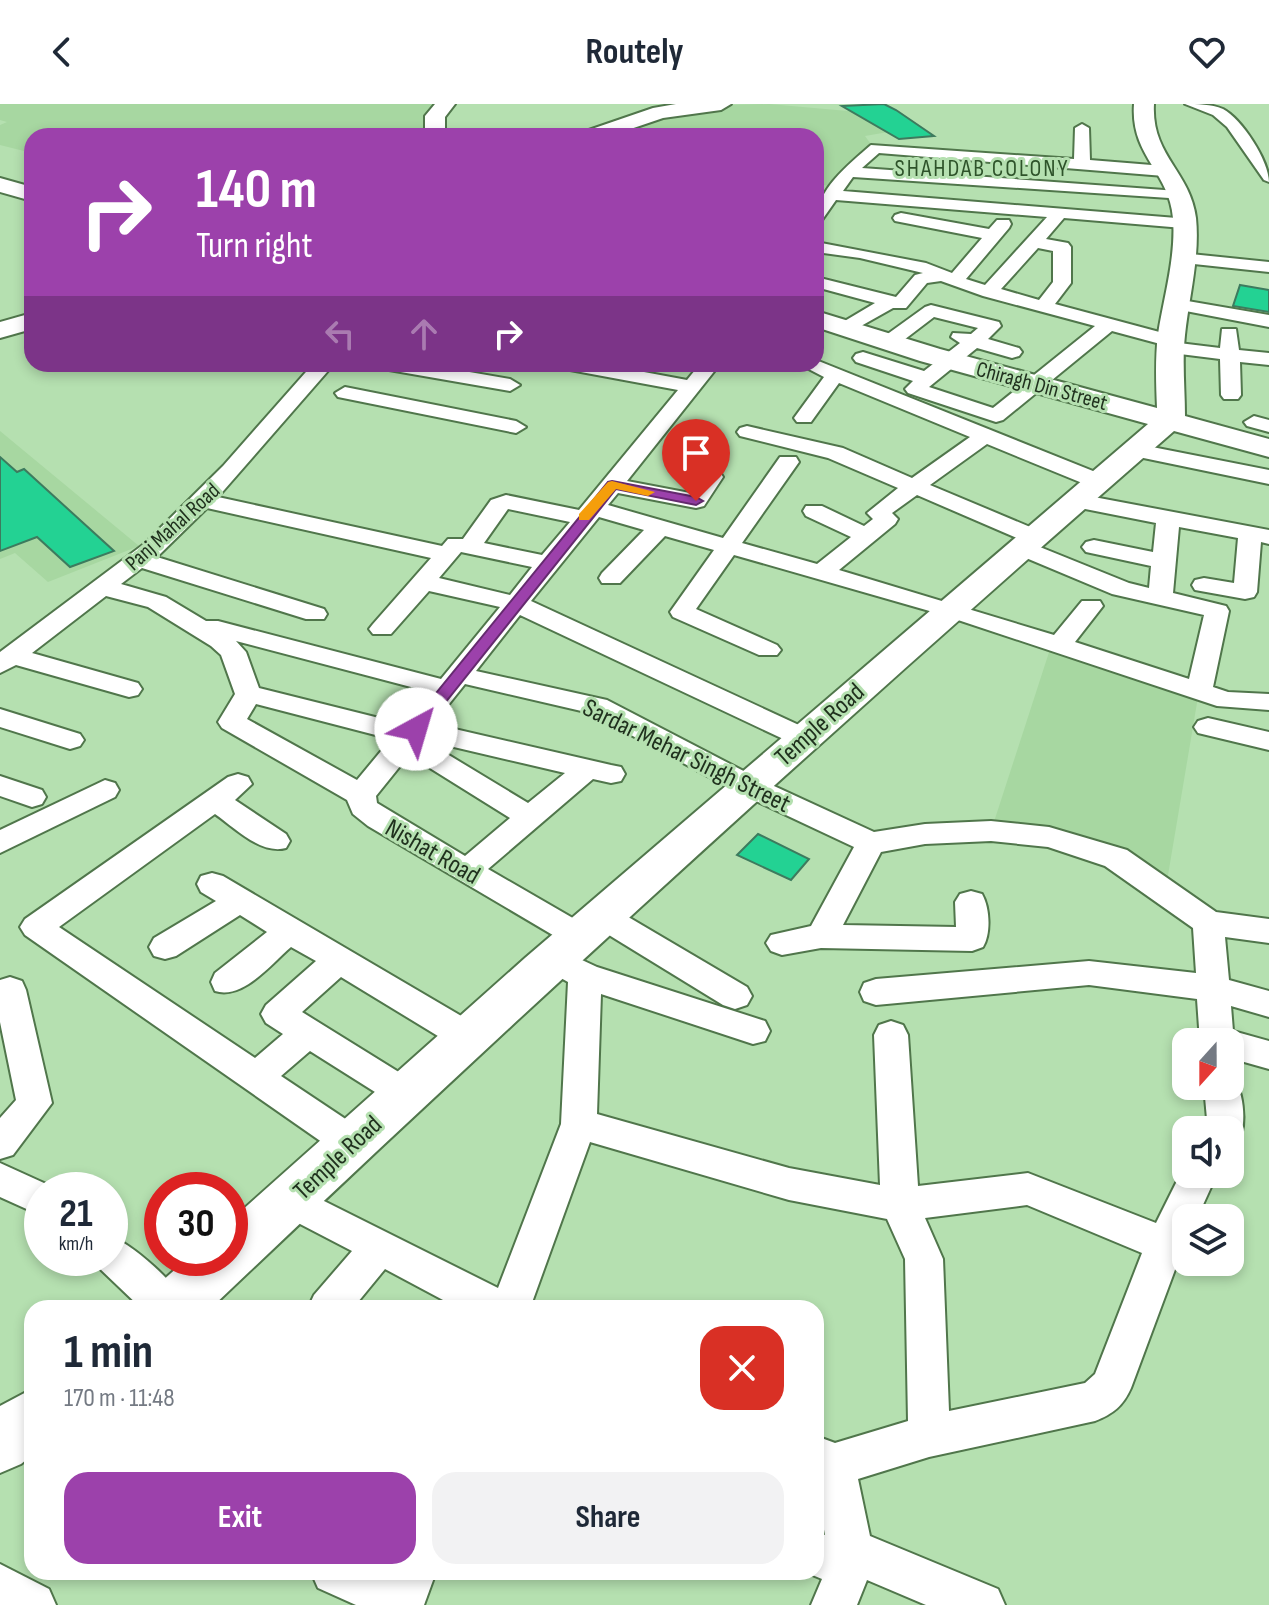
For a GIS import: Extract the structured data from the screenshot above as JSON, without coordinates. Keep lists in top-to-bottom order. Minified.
{"streets":{"street":["Chiragh Din Street","Panj Mahal Road","Temple Road","Sardar Mehar Singh Street","Nishat Road"]},"crossings":[["Chiragh Din Street","Temple Road"],["Temple Road","Sardar Mehar Singh Street"],["Temple Road","Nishat Road"],["Sardar Mehar Singh Street","Nishat Road"]],"districts":["SHAHDAB COLONY"],"north":"bottom","page":{"header":"Routely","turn":["140 m","Turn right"],"speed":"21 km/h","limit":"30","heading":["1 min","170 m · 11:48"],"buttons":["Exit","Share"]}}
